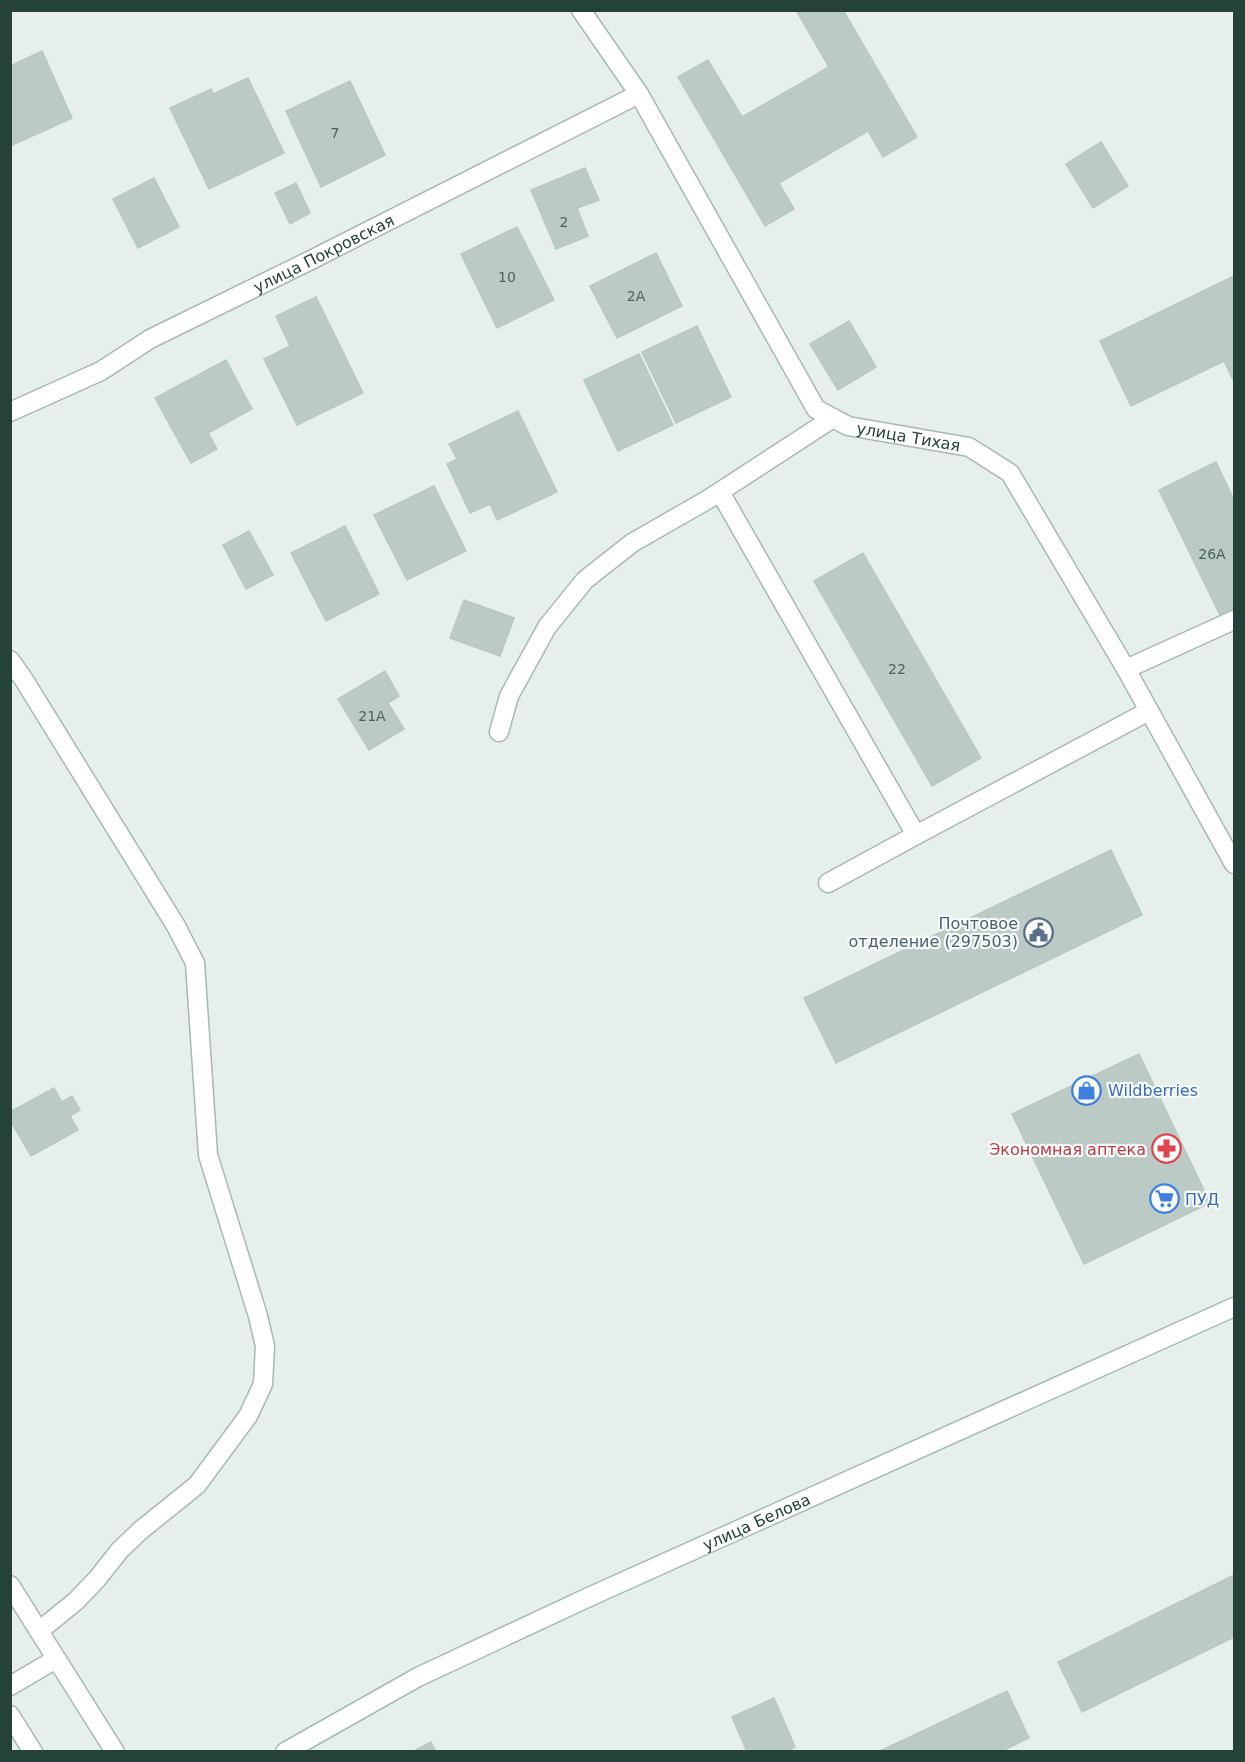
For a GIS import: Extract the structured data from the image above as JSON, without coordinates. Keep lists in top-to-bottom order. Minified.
{"streets":{"street":["улица Покровская","улица Тихая","улица Белова"]},"crossings":[["улица Покровская","улица Тихая"]],"places":{"public building":["Почтовое отделение (297503)"],"shop":["Wildberries"],"pharmacy":["Экономная аптека"],"supermarket":["ПУД"]},"house_numbers":["7","2","10","2А","26А","22","21А"]}
